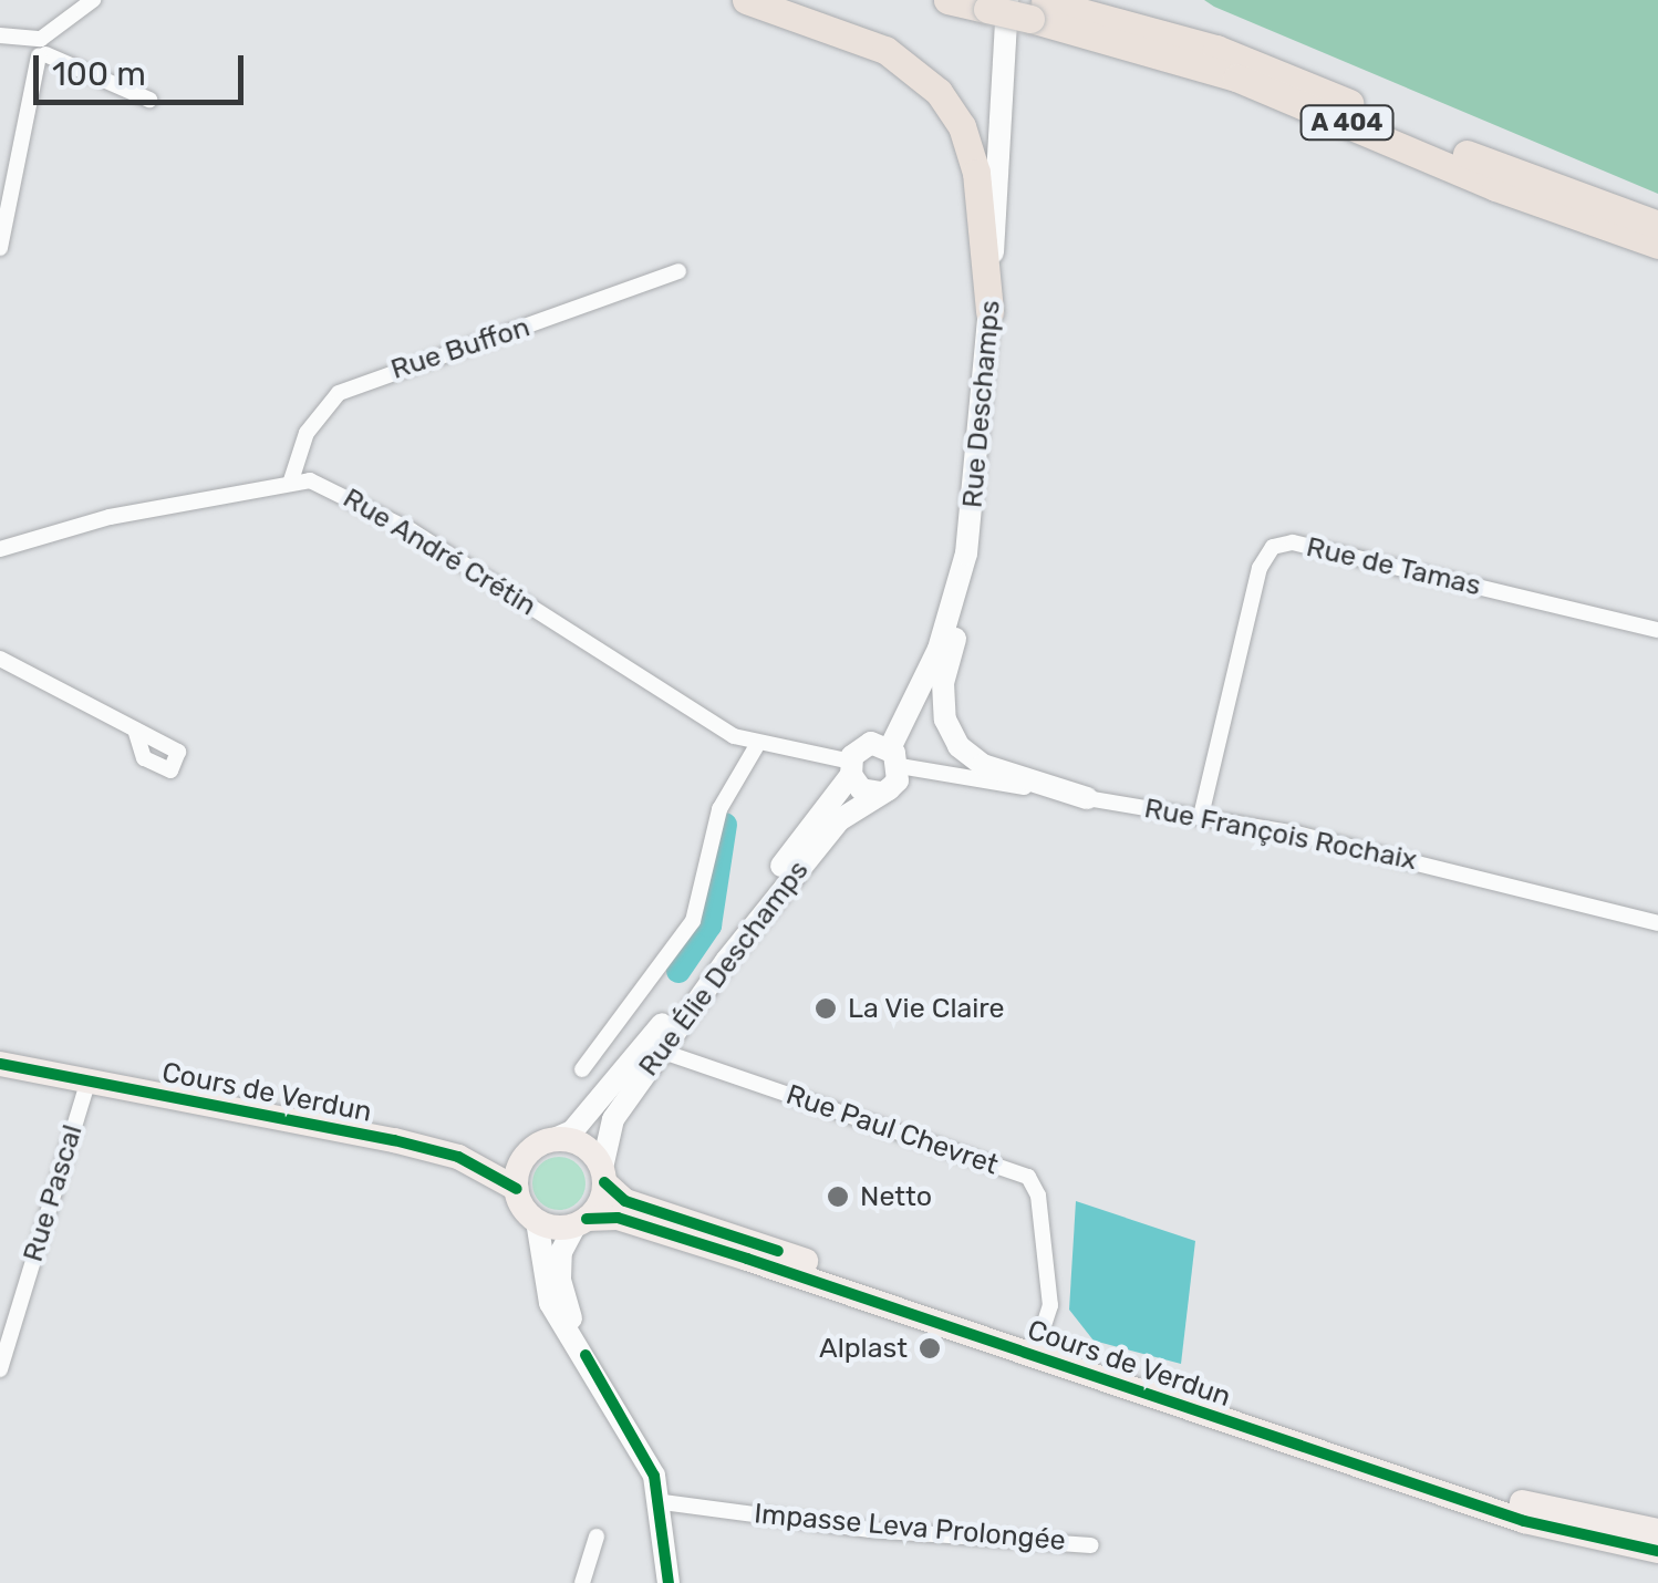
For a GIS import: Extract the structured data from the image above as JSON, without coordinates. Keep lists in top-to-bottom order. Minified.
{"streets":{"highway":["A 404"],"main road":["Rue Deschamps","Rue Élie Deschamps","Cours de Verdun"],"street":["Rue Buffon","Rue André Crétin","Rue de Tamas","Rue François Rochaix","Rue Paul Chevret","Rue Pascal","Impasse Leva Prolongée"]},"crossings":[["A 404","Rue Deschamps"],["Rue Buffon","Rue André Crétin"],["Rue Deschamps","Rue André Crétin"],["Rue Deschamps","Rue François Rochaix"],["Rue Deschamps","Rue Élie Deschamps"],["Rue André Crétin","Rue François Rochaix"],["Rue André Crétin","Rue Élie Deschamps"],["Rue de Tamas","Rue François Rochaix"],["Rue François Rochaix","Rue Élie Deschamps"],["Rue Élie Deschamps","Cours de Verdun"],["Rue Élie Deschamps","Rue Paul Chevret"],["Cours de Verdun","Rue Paul Chevret"],["Cours de Verdun","Rue Pascal"]],"places":["La Vie Claire","Netto","Alplast"],"scale_bar":"100 m"}
